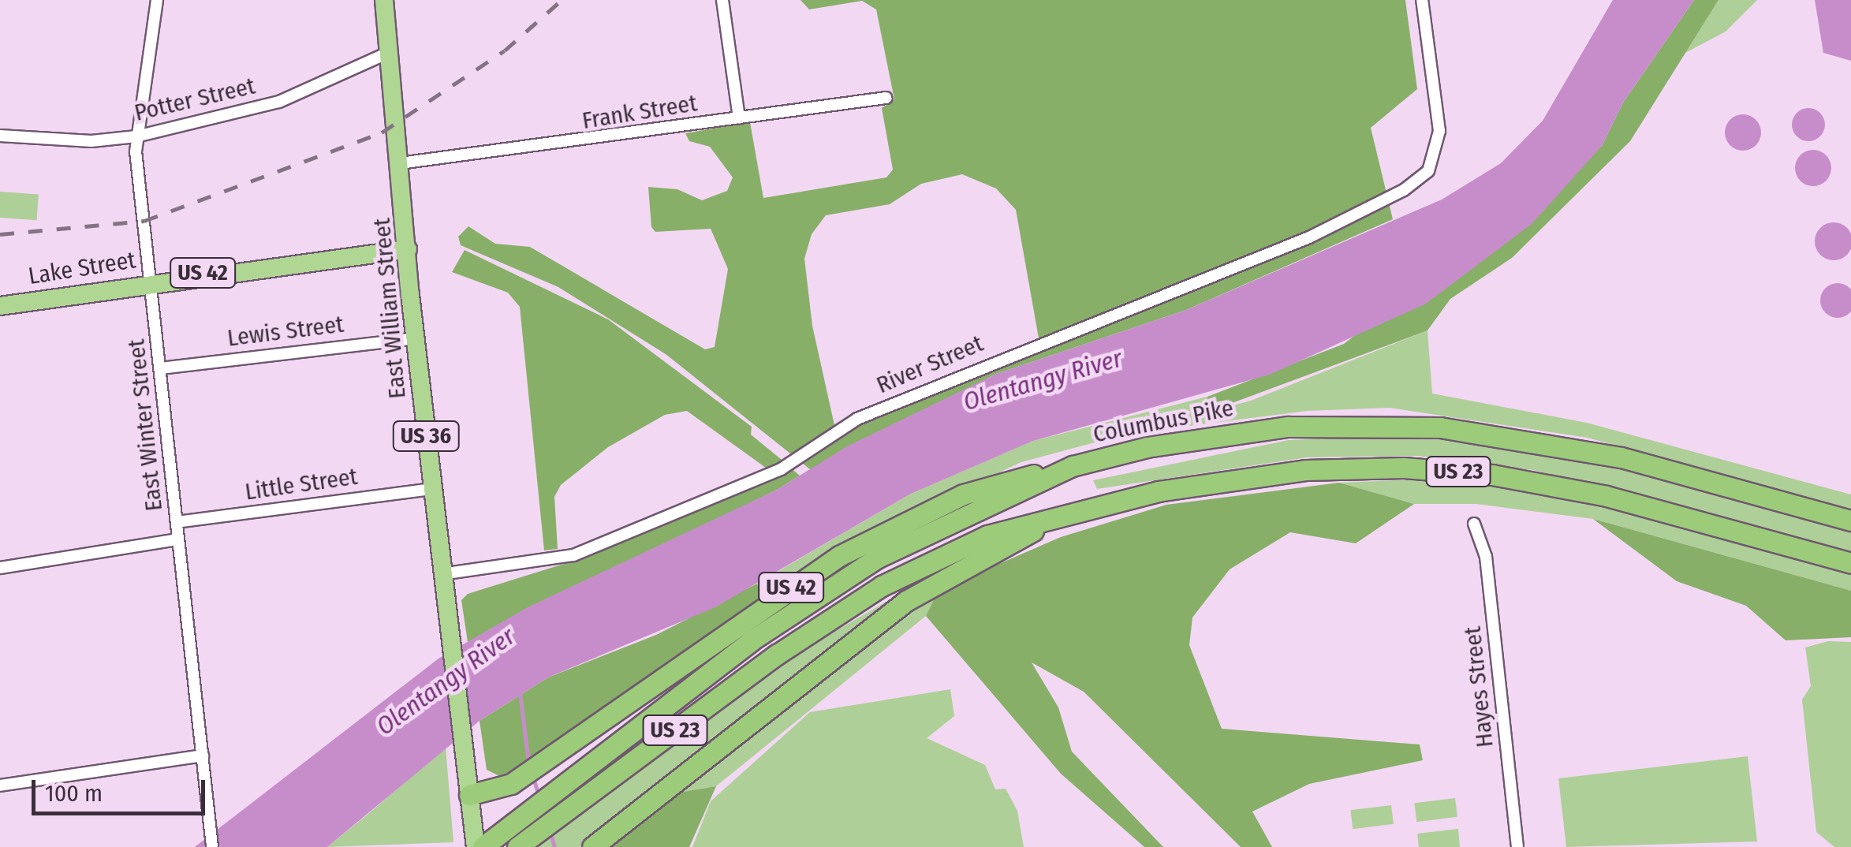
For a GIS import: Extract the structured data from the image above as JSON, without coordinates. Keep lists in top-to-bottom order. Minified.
{"streets":{"highway":["Lake Street","US 42","East William Street","Columbus Pike","US 36","US 23"],"street":["Potter Street","Frank Street","Lewis Street","River Street","East Winter Street","Little Street","Hayes Street"]},"crossings":[["Potter Street","East William Street"],["Potter Street","East Winter Street"],["Frank Street","East William Street"],["Lake Street","East William Street"],["Lake Street","East Winter Street"],["US 42","East William Street"],["US 42","Columbus Pike"],["East William Street","Lewis Street"],["East William Street","River Street"],["East William Street","Little Street"],["Lewis Street","East Winter Street"],["East Winter Street","Little Street"]],"water":["Olentangy River"],"scale_bar":"100 m"}
